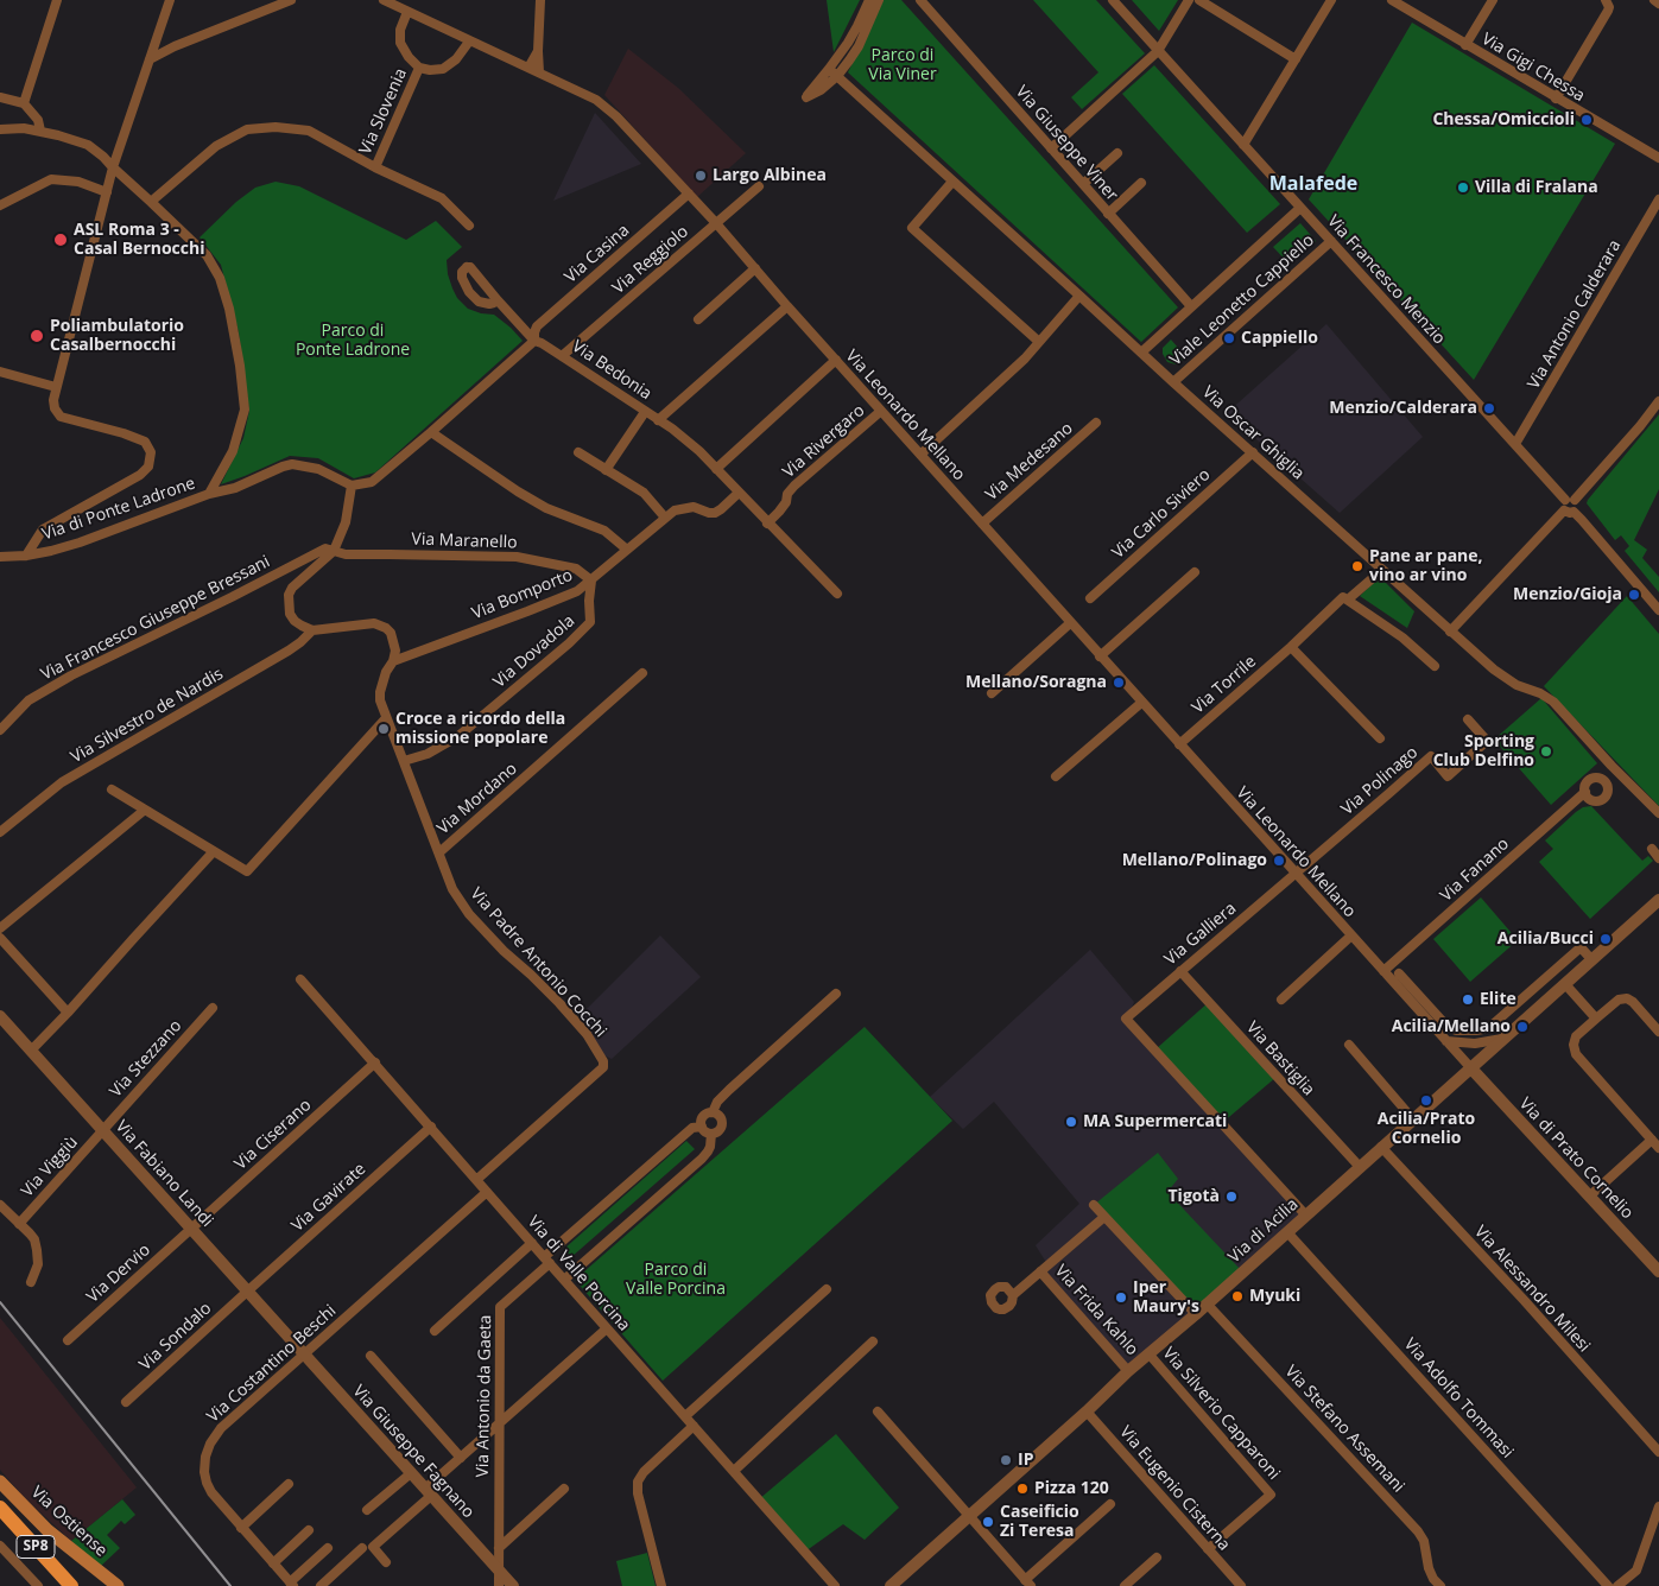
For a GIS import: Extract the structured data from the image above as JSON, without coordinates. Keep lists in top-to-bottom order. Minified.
{"streets":{"main road":["Via Ostiense","SP8"],"street":["Via Gigi Chessa","Via Slovenia","Via Giuseppe Viner","Via Casina","Via Reggiolo","Via Francesco Menzio","Viale Leonetto Cappiello","Via Antonio Calderara","Via Bedonia","Via Leonardo Mellano","Via Oscar Ghiglia","Via Rivergaro","Via Medesano","Via di Ponte Ladrone","Via Carlo Siviero","Via Maranello","Via Bomporto","Via Francesco Giuseppe Bressani","Via Dovadola","Via Torrile","Via Silvestro de Nardis","Via Polinago","Via Mordano","Via Fanano","Via Galliera","Via Padre Antonio Cocchi","Via Stezzano","Via Bastiglia","Via Ciserano","Via di Prato Cornelio","Via Viggiù","Via Fabiano Landi","Via Gavirate","Via di Acilia","Via Dervio","Via di Valle Porcina","Via Alessandro Milesi","Via Frida Kahlo","Via Sondalo","Via Costantino Beschi","Via Antonio da Gaeta","Via Adolfo Tommasi","Via Silverio Capparoni","Via Stefano Assemani","Via Giuseppe Fagnano","Via Eugenio Cisterna"]},"crossings":[["Via Slovenia","Via Leonardo Mellano"],["Via Giuseppe Viner","Viale Leonetto Cappiello"],["Via Casina","Via Bedonia"],["Via Casina","Via Leonardo Mellano"],["Via Reggiolo","Via Bedonia"],["Via Reggiolo","Via Leonardo Mellano"],["Via Francesco Menzio","Viale Leonetto Cappiello"],["Via Francesco Menzio","Via Antonio Calderara"],["Viale Leonetto Cappiello","Via Oscar Ghiglia"],["Via Bedonia","Via Rivergaro"],["Via Bedonia","Via Bomporto"],["Via Leonardo Mellano","Via Rivergaro"],["Via Leonardo Mellano","Via Medesano"],["Via Leonardo Mellano","Via Torrile"],["Via Leonardo Mellano","Via Polinago"],["Via Leonardo Mellano","Via Fanano"],["Via Leonardo Mellano","Via Galliera"],["Via Leonardo Mellano","Via di Prato Cornelio"],["Via Leonardo Mellano","Via di Acilia"],["Via Oscar Ghiglia","Via Carlo Siviero"],["Via Oscar Ghiglia","Via Torrile"],["Via Maranello","Via Bomporto"],["Via Maranello","Via Francesco Giuseppe Bressani"],["Via Maranello","Via Dovadola"],["Via Bomporto","Via Dovadola"],["Via Bomporto","Via Padre Antonio Cocchi"],["Via Dovadola","Via Padre Antonio Cocchi"],["Via Silvestro de Nardis","Via Padre Antonio Cocchi"],["Via Polinago","Via Galliera"],["Via Mordano","Via Padre Antonio Cocchi"],["Via Galliera","Via Bastiglia"],["Via Galliera","Via di Acilia"],["Via Padre Antonio Cocchi","Via di Valle Porcina"],["Via Stezzano","Via Viggiù"],["Via Stezzano","Via Fabiano Landi"],["Via Bastiglia","Via di Acilia"],["Via Ciserano","Via Fabiano Landi"],["Via Ciserano","Via Dervio"],["Via Ciserano","Via di Valle Porcina"],["Via di Prato Cornelio","Via di Acilia"],["Via Viggiù","Via Fabiano Landi"],["Via Fabiano Landi","Via Gavirate"],["Via Fabiano Landi","Via Dervio"],["Via Fabiano Landi","Via Sondalo"],["Via Fabiano Landi","Via Costantino Beschi"],["Via Fabiano Landi","Via Giuseppe Fagnano"],["Via Gavirate","Via di Valle Porcina"],["Via Gavirate","Via Sondalo"],["Via di Acilia","Via Alessandro Milesi"],["Via di Acilia","Via Frida Kahlo"],["Via di Acilia","Via Adolfo Tommasi"],["Via di Acilia","Via Silverio Capparoni"],["Via di Acilia","Via Stefano Assemani"],["Via di Acilia","Via Eugenio Cisterna"],["Via di Valle Porcina","Via Costantino Beschi"],["Via di Valle Porcina","Via Antonio da Gaeta"],["Via Costantino Beschi","Via Giuseppe Fagnano"],["Via Antonio da Gaeta","Via Giuseppe Fagnano"],["Via Silverio Capparoni","Via Eugenio Cisterna"]],"districts":["Malafede"],"parks":["Parco di Via Viner","Parco di Ponte Ladrone","Parco di Valle Porcina"],"places":["Chessa/Omiccioli","Largo Albinea","Villa di Fralana","ASL Roma 3 - Casal Bernocchi","Poliambulatorio Casalbernocchi","Cappiello","Menzio/Calderara","Pane ar pane, vino ar vino","Menzio/Gioja","Mellano/Soragna","Croce a ricordo della missione popolare","Sporting Club Delfino","Mellano/Polinago","Acilia/Bucci","Elite","Acilia/Mellano","Acilia/Prato Cornelio","MA Supermercati","Tigotà","Myuki","Iper Maury's","IP","Pizza 120","Caseificio Zi Teresa"]}
